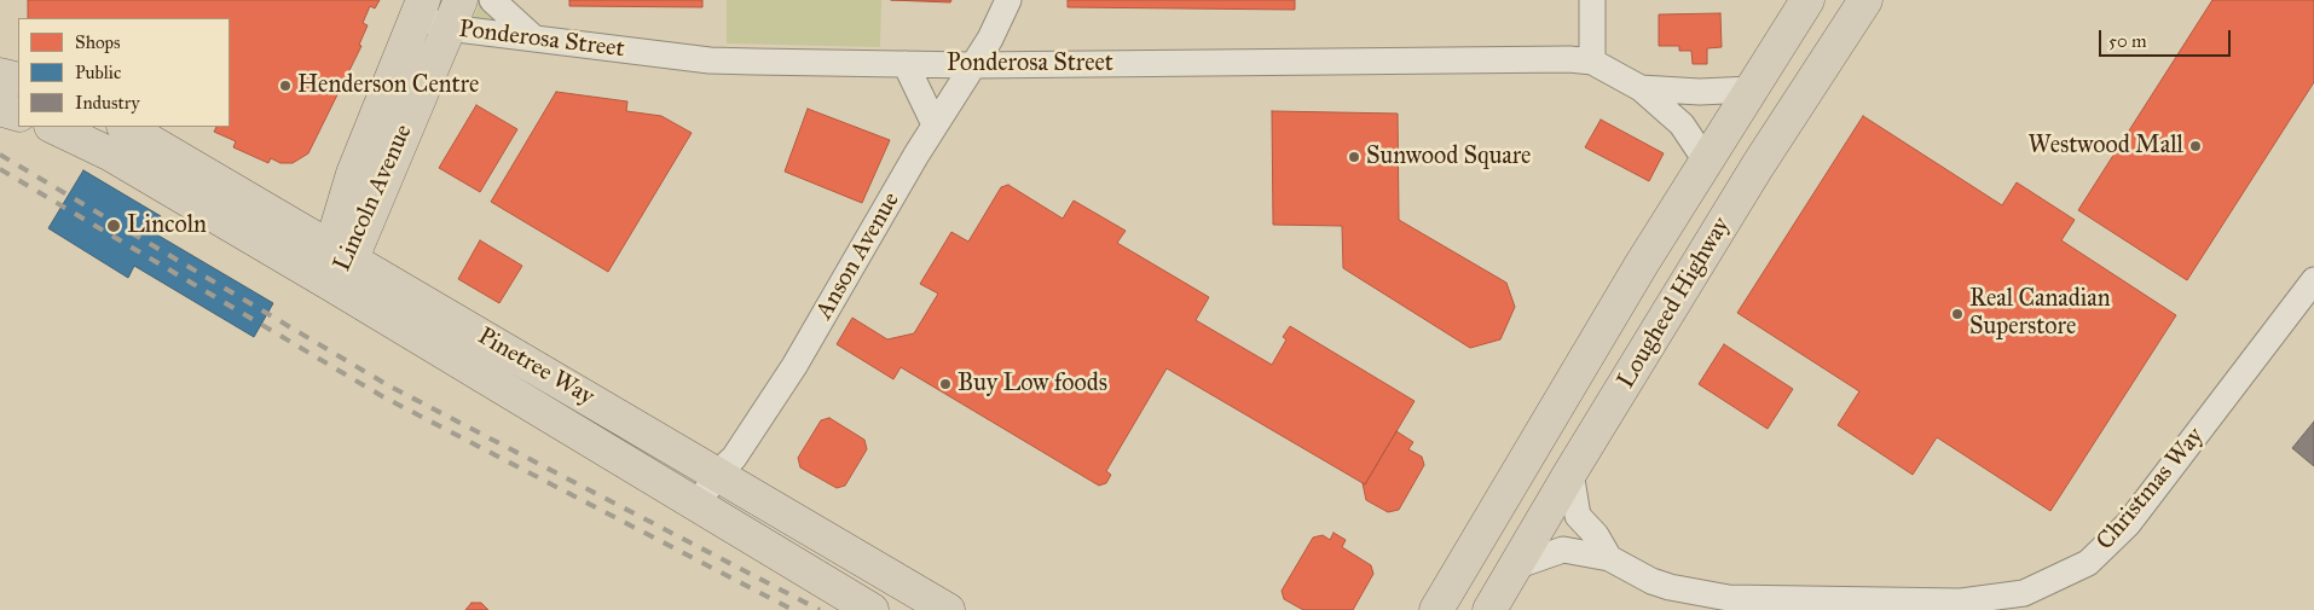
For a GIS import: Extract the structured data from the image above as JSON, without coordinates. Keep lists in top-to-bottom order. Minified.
{"streets":{"main road":["Lincoln Avenue","Lougheed Highway","Pinetree Way"],"street":["Ponderosa Street","Anson Avenue","Christmas Way"]},"crossings":[["Ponderosa Street","Lincoln Avenue"],["Ponderosa Street","Anson Avenue"],["Ponderosa Street","Lougheed Highway"],["Lincoln Avenue","Pinetree Way"],["Anson Avenue","Pinetree Way"],["Lougheed Highway","Christmas Way"]],"places":["Henderson Centre","Westwood Mall","Sunwood Square","Lincoln","Real Canadian Superstore","Buy Low foods"],"legend":["Shops","Public","Industry"],"scale_bar":"50 m"}
